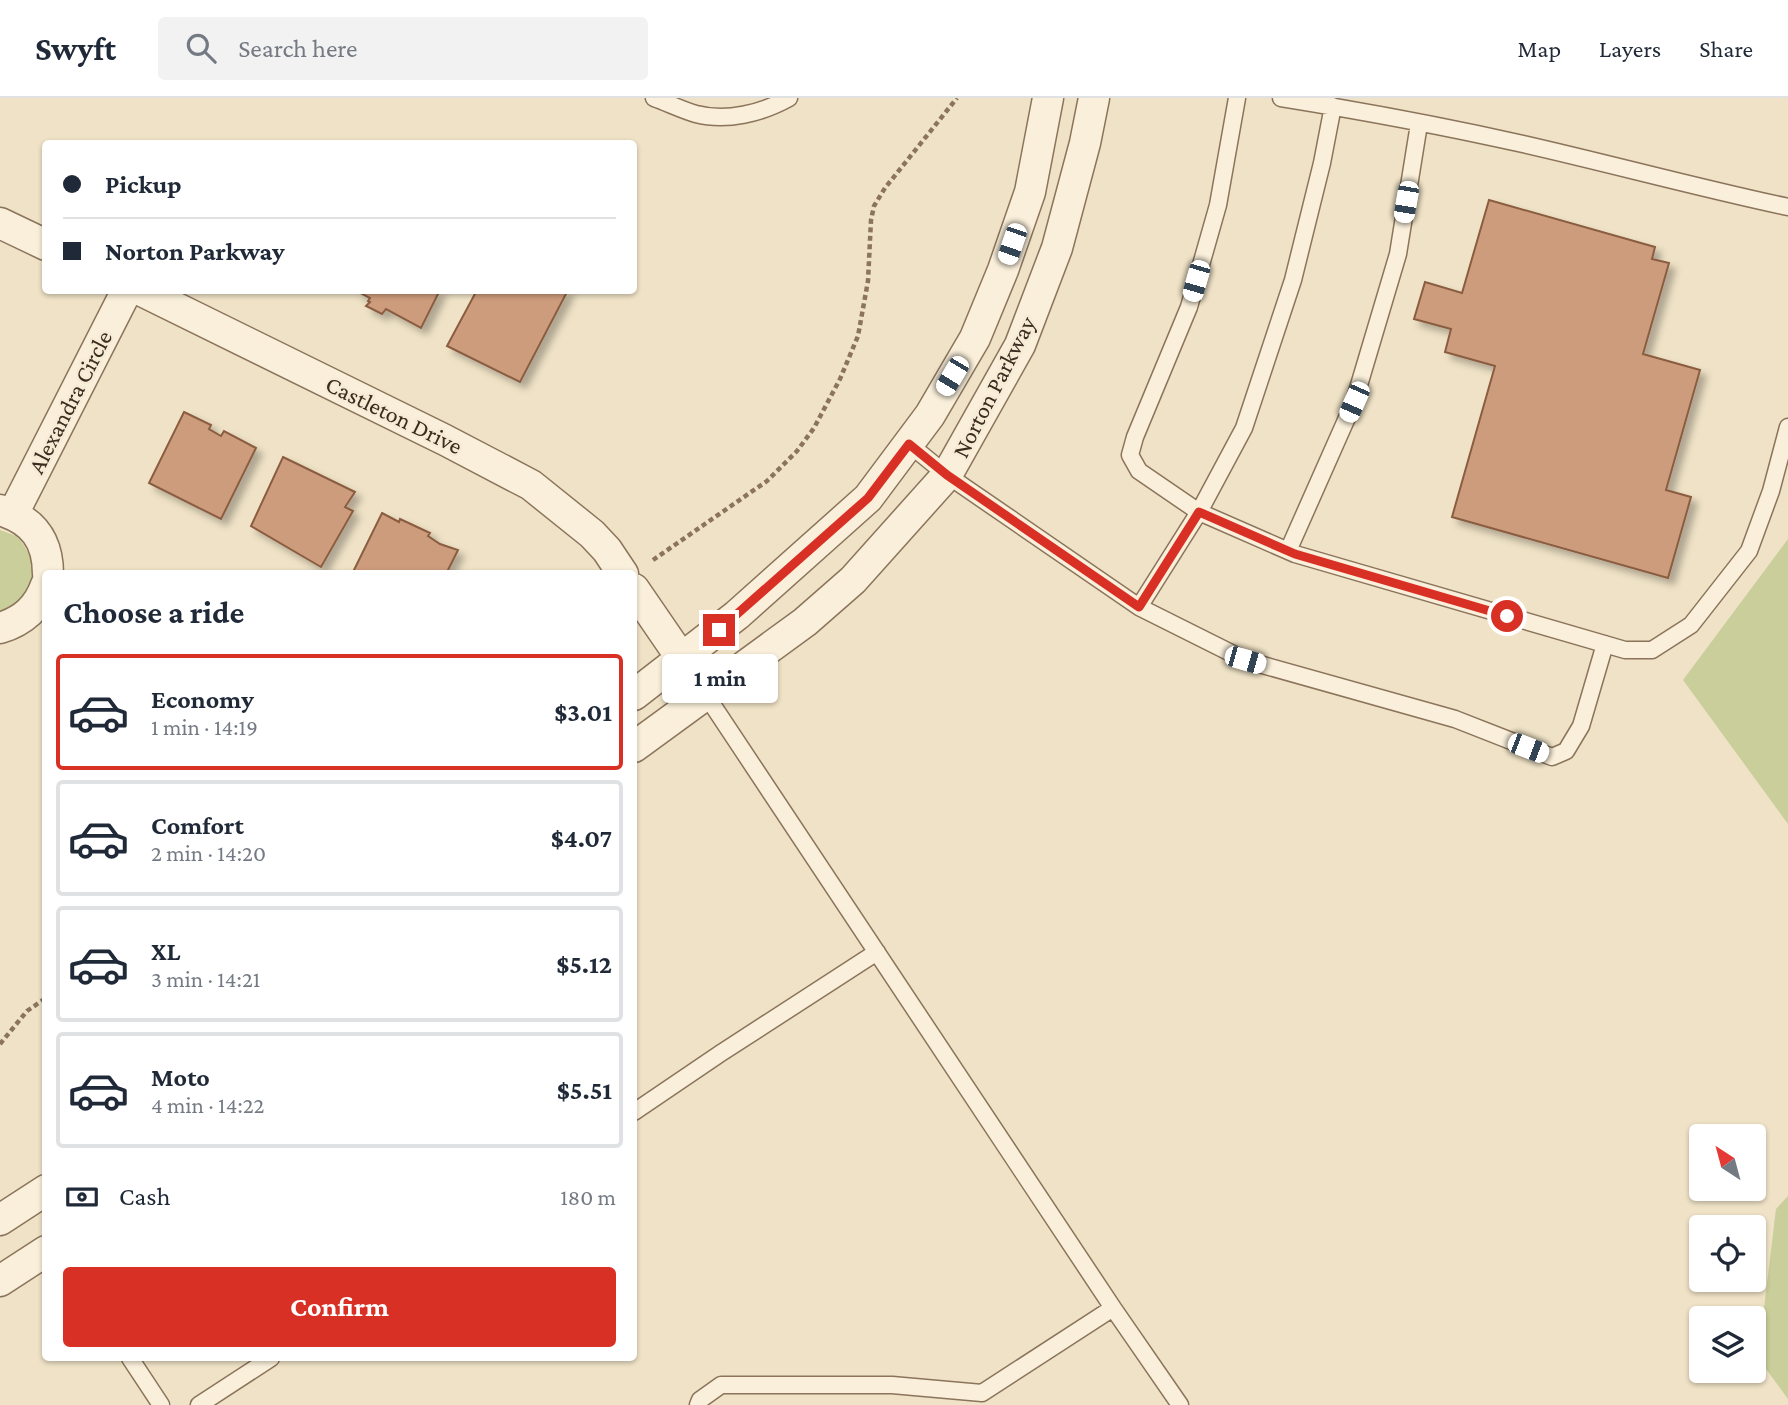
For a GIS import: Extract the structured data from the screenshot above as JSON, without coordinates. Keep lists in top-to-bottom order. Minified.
{"streets":{"street":["Norton Parkway","Alexandra Circle","Castleton Drive"]},"north":"top left","page":{"header":"Swyft","search":"Search here","nav":["Map","Layers","Share"],"banner":["Pickup","Norton Parkway"],"heading":"Choose a ride","bubble":"1 min","list":[{"name":"Economy","note":"1 min · 14:19","value":"$3.01"},{"name":"Comfort","note":"2 min · 14:20","value":"$4.07"},{"name":"XL","note":"3 min · 14:21","value":"$5.12"},{"name":"Moto","note":"4 min · 14:22","value":"$5.51"}],"pay":["Cash","180 m"],"buttons":"Confirm"}}
